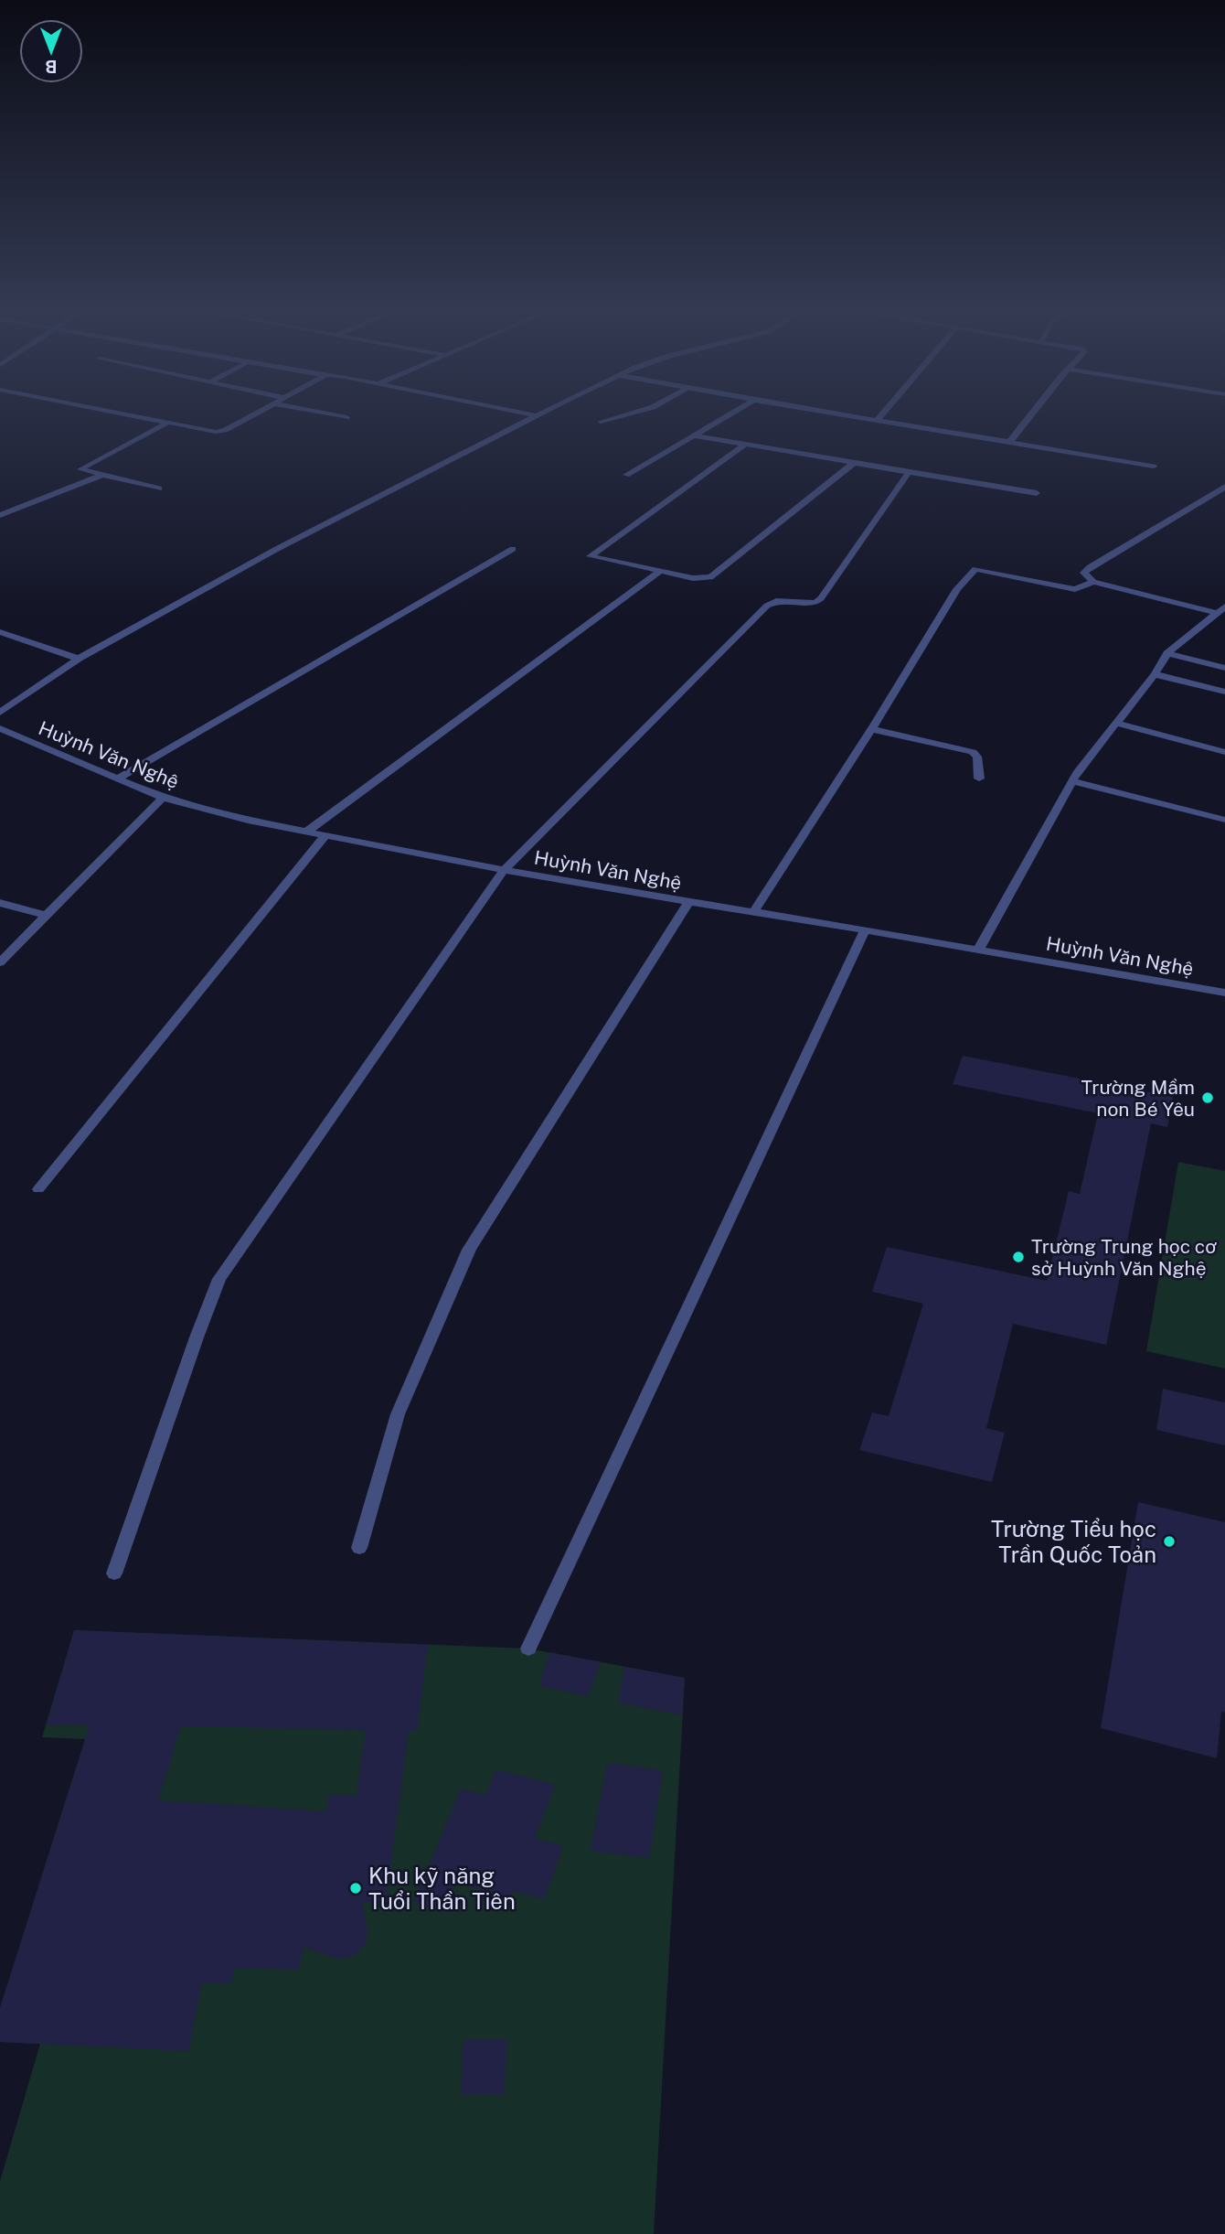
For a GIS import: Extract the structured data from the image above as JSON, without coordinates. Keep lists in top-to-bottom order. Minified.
{"streets":{"street":["Huỳnh Văn Nghệ"]},"places":["Trường Mầm non Bé Yêu","Trường Trung học cơ sở Huỳnh Văn Nghệ","Trường Tiểu học Trần Quốc Toản","Khu kỹ năng Tuổi Thần Tiên"],"north":"bottom"}
